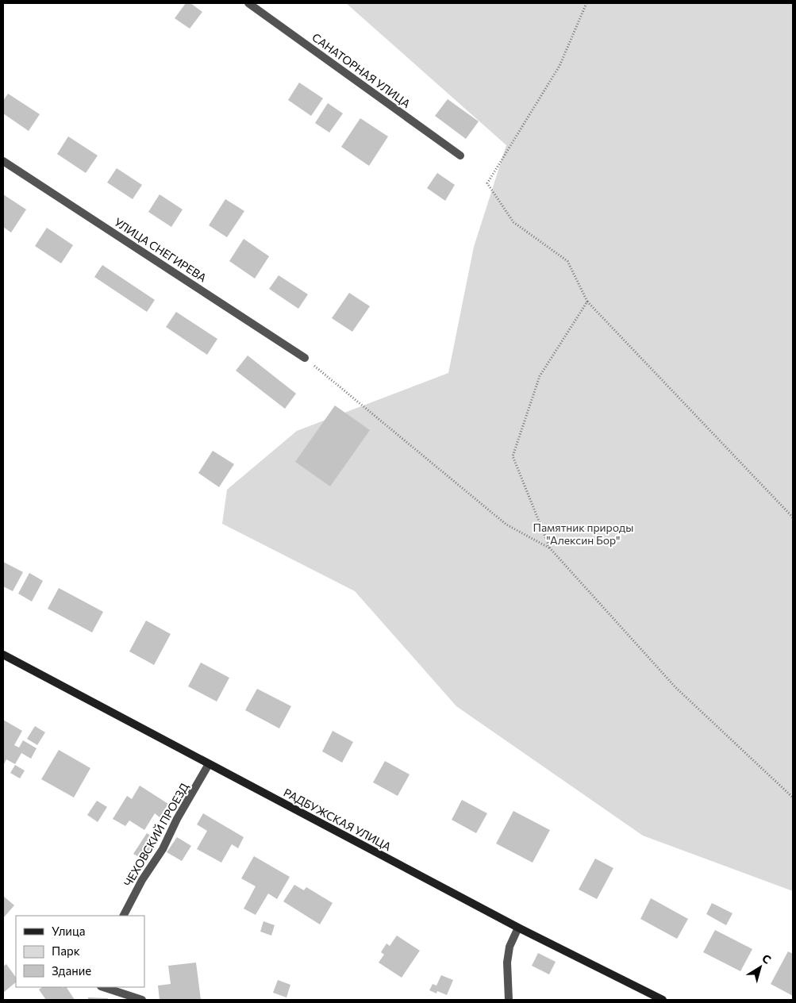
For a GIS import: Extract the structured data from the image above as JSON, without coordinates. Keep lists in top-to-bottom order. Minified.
{"streets":{"main road":["РАДБУЖСКАЯ УЛИЦА"],"street":["САНАТОРНАЯ УЛИЦА","УЛИЦА СНЕГИРЕВА","ЧЕХОВСКИЙ ПРОЕЗД"]},"crossings":[["РАДБУЖСКАЯ УЛИЦА","ЧЕХОВСКИЙ ПРОЕЗД"]],"parks":["Памятник природы \"Алексин Бор\""],"legend":["Улица","Парк","Здание"],"north":"top right"}
